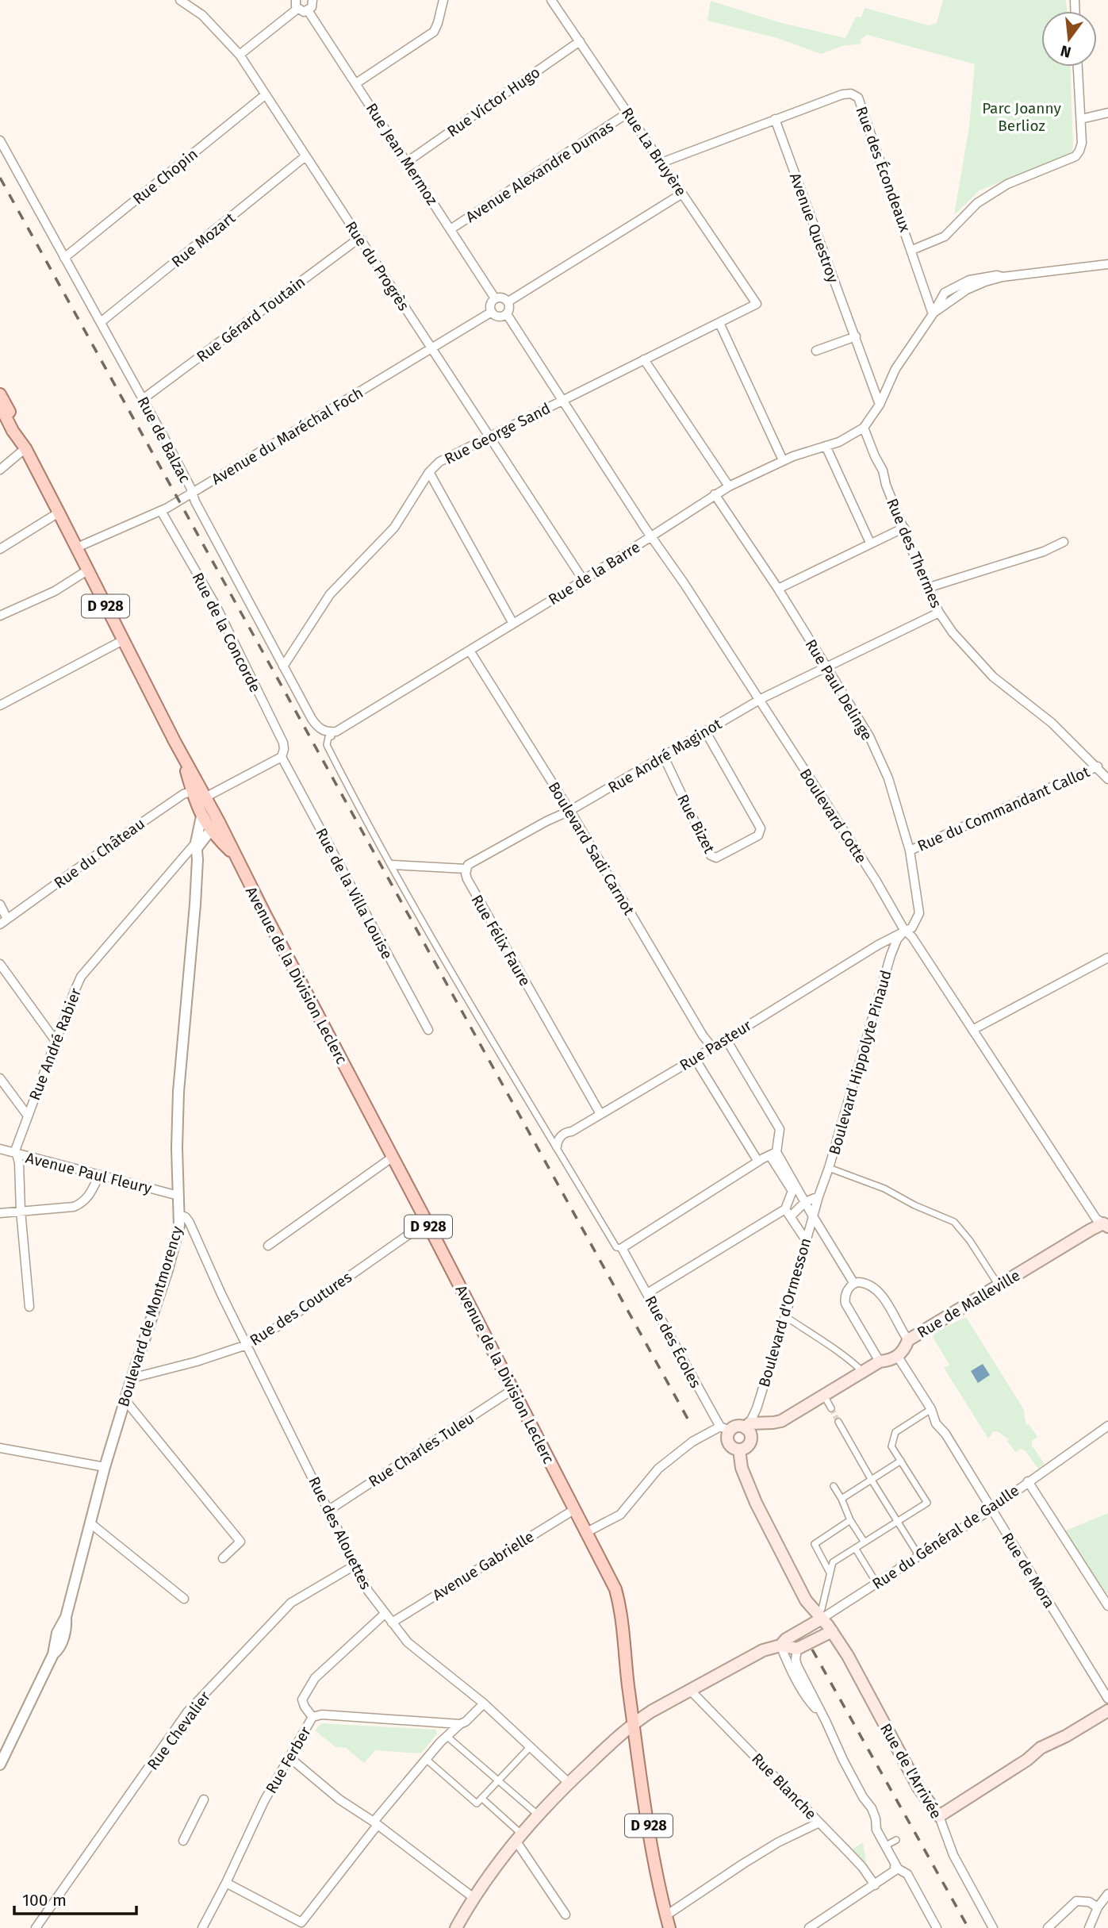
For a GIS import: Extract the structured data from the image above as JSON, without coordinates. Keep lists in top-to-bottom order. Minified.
{"streets":{"main road":["D 928","Avenue de la Division Leclerc","Rue de Malleville","Rue du Général de Gaulle","Rue de l'Arrivée"],"street":["Rue Victor Hugo","Rue La Bruyère","Rue Jean Mermoz","Rue des Écondeaux","Avenue Alexandre Dumas","Rue Chopin","Avenue Questroy","Rue Mozart","Rue du Progrès","Rue Gérard Toutain","Rue George Sand","Avenue du Maréchal Foch","Rue de Balzac","Rue des Thermes","Rue de la Barre","Rue de la Concorde","Rue Paul Delinge","Rue André Maginot","Rue du Commandant Callot","Boulevard Cotte","Rue Bizet","Boulevard Sadi Carnot","Rue du Château","Rue de la Villa Louise","Rue Félix Faure","Rue André Rabier","Rue Pasteur","Boulevard Hippolyte Pinaud","Avenue Paul Fleury","Rue des Coutures","Boulevard d'Ormesson","Boulevard de Montmorency","Rue des Écoles","Rue Charles Tuleu","Rue des Alouettes","Avenue Gabrielle","Rue de Mora","Rue Chevalier","Rue Ferber","Rue Blanche"]},"crossings":[["Rue Victor Hugo","Rue La Bruyère"],["Rue Victor Hugo","Rue Jean Mermoz"],["Rue La Bruyère","Rue des Écondeaux"],["Rue La Bruyère","Avenue Alexandre Dumas"],["Rue La Bruyère","Rue George Sand"],["Rue Jean Mermoz","Avenue Alexandre Dumas"],["Rue Jean Mermoz","Avenue du Maréchal Foch"],["Rue des Écondeaux","Avenue Questroy"],["Rue Chopin","Rue du Progrès"],["Rue Chopin","Rue de Balzac"],["Rue Mozart","Rue du Progrès"],["Rue Mozart","Rue de Balzac"],["Rue du Progrès","Rue Gérard Toutain"],["Rue du Progrès","Rue George Sand"],["Rue du Progrès","Avenue du Maréchal Foch"],["Rue du Progrès","Rue de la Barre"],["Rue Gérard Toutain","Rue de Balzac"],["Rue George Sand","Rue de Balzac"],["Rue George Sand","Boulevard Cotte"],["Avenue du Maréchal Foch","Rue de Balzac"],["Avenue du Maréchal Foch","D 928"],["Avenue du Maréchal Foch","Rue de la Concorde"],["Rue de Balzac","Rue de la Barre"],["Rue des Thermes","Rue de la Barre"],["Rue des Thermes","Rue André Maginot"],["Rue des Thermes","Rue du Commandant Callot"],["Rue de la Barre","Rue Paul Delinge"],["Rue de la Barre","Boulevard Cotte"],["Rue de la Barre","Boulevard Sadi Carnot"],["D 928","Avenue de la Division Leclerc"],["Rue de la Concorde","Rue du Château"],["Rue de la Concorde","Rue de la Villa Louise"],["Rue Paul Delinge","Rue André Maginot"],["Rue Paul Delinge","Rue du Commandant Callot"],["Rue Paul Delinge","Boulevard Cotte"],["Rue Paul Delinge","Rue Pasteur"],["Rue Paul Delinge","Boulevard Hippolyte Pinaud"],["Rue André Maginot","Boulevard Cotte"],["Rue André Maginot","Rue Bizet"],["Rue André Maginot","Boulevard Sadi Carnot"],["Boulevard Cotte","Rue Pasteur"],["Boulevard Cotte","Boulevard Hippolyte Pinaud"],["Boulevard Cotte","Rue de Malleville"],["Boulevard Sadi Carnot","Rue Pasteur"],["Rue du Château","Rue de la Villa Louise"],["Rue du Château","Avenue de la Division Leclerc"],["Rue Félix Faure","Rue Pasteur"],["Avenue de la Division Leclerc","Rue des Coutures"],["Avenue de la Division Leclerc","Boulevard de Montmorency"],["Avenue de la Division Leclerc","Rue Charles Tuleu"],["Avenue de la Division Leclerc","Rue du Général de Gaulle"],["Avenue de la Division Leclerc","Avenue Gabrielle"],["Rue André Rabier","Avenue Paul Fleury"],["Rue André Rabier","Boulevard de Montmorency"],["Rue Pasteur","Boulevard Hippolyte Pinaud"],["Boulevard Hippolyte Pinaud","Boulevard d'Ormesson"],["Avenue Paul Fleury","Boulevard de Montmorency"],["Rue de Malleville","Rue de Mora"],["Rue des Coutures","Boulevard de Montmorency"],["Rue des Coutures","Rue des Alouettes"],["Boulevard d'Ormesson","Rue des Écoles"],["Boulevard de Montmorency","Rue des Alouettes"],["Rue Charles Tuleu","Rue des Alouettes"],["Rue des Alouettes","Rue du Général de Gaulle"],["Rue des Alouettes","Avenue Gabrielle"],["Rue des Alouettes","Rue Chevalier"],["Rue des Alouettes","Rue Ferber"],["Rue du Général de Gaulle","Rue de Mora"],["Rue du Général de Gaulle","Rue de l'Arrivée"],["Rue du Général de Gaulle","Rue Blanche"]],"parks":["Parc Joanny Berlioz"],"scale_bar":"100 m","north":"bottom"}
